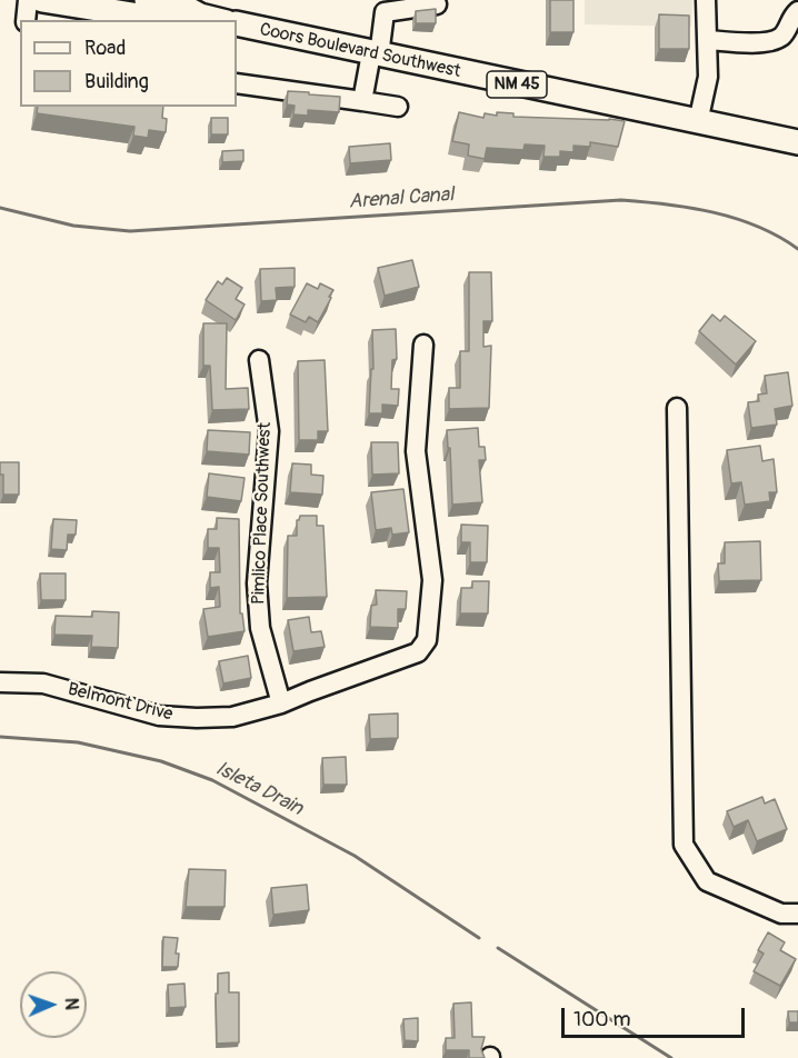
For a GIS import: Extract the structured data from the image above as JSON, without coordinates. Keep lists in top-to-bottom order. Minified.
{"streets":{"main road":["Coors Boulevard Southwest","NM 45"],"street":["Pimlico Place Southwest","Belmont Drive"]},"crossings":[["Pimlico Place Southwest","Belmont Drive"]],"water":["Arenal Canal","Isleta Drain"],"legend":["Road","Building"],"scale_bar":"100 m","north":"right"}
